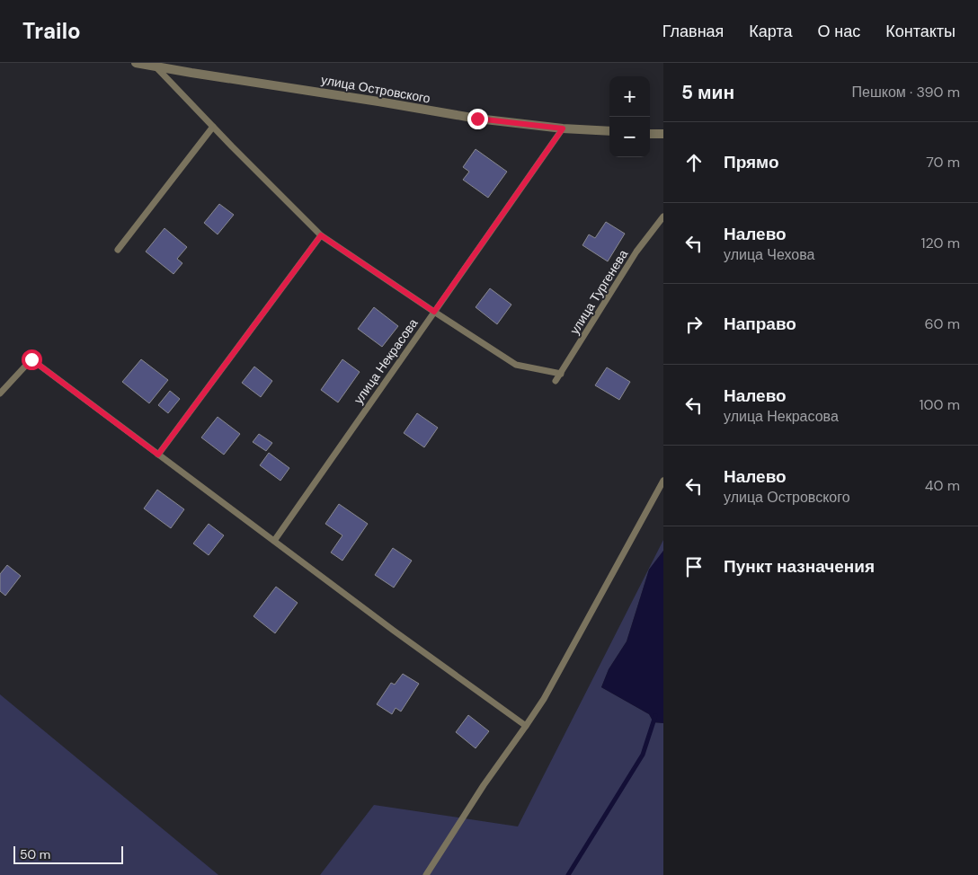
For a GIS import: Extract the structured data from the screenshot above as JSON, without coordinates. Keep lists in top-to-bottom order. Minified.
{"streets":{"street":["улица Островского"],"lane":["улица Тургенева","улица Некрасова"]},"crossings":[["улица Островского","улица Некрасова"]],"scale_bar":"50 m","page":{"header":"Trailo","nav":["Главная","Карта","О нас","Контакты"],"heading":["5 мин","Пешком · 390 m"],"map_buttons":["+","−"],"list":[["Прямо","70 m"],["Налево","улица Чехова","120 m"],["Направо","60 m"],["Налево","улица Некрасова","100 m"],["Налево","улица Островского","40 m"],"Пункт назначения"],"scale":"50 m"}}
